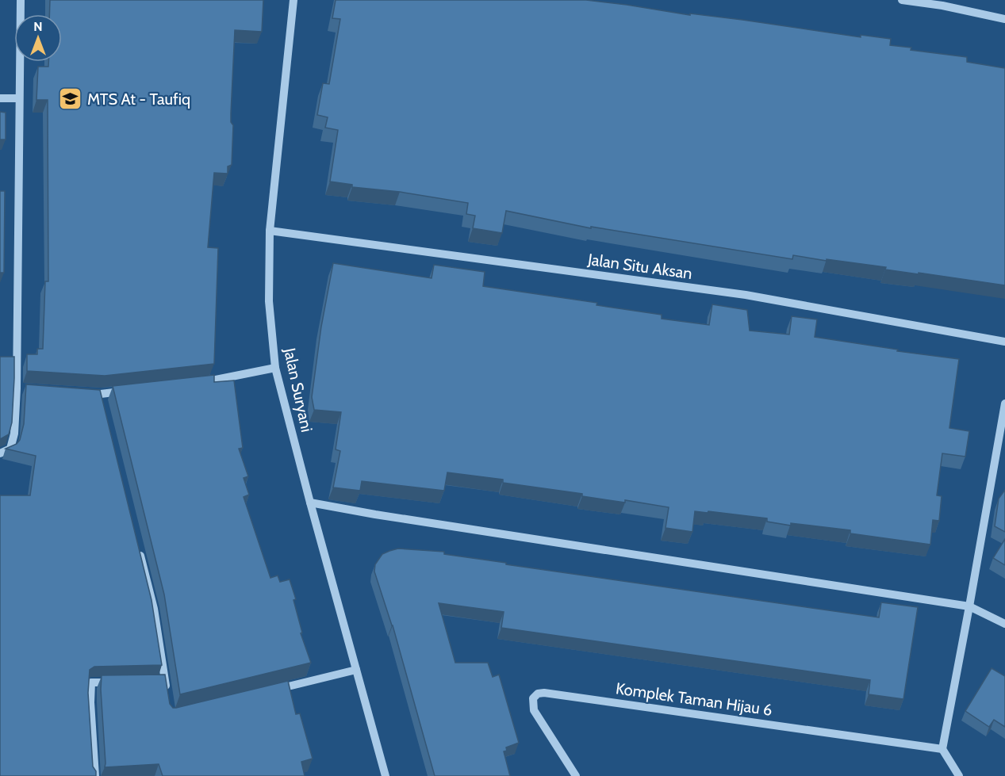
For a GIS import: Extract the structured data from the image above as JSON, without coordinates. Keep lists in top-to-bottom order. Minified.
{"streets":{"street":["Jalan Situ Aksan","Jalan Suryani","Komplek Taman Hijau 6"]},"crossings":[["Jalan Situ Aksan","Jalan Suryani"]],"places":{"school or university":["MTS At - Taufiq"]},"north":"top"}
